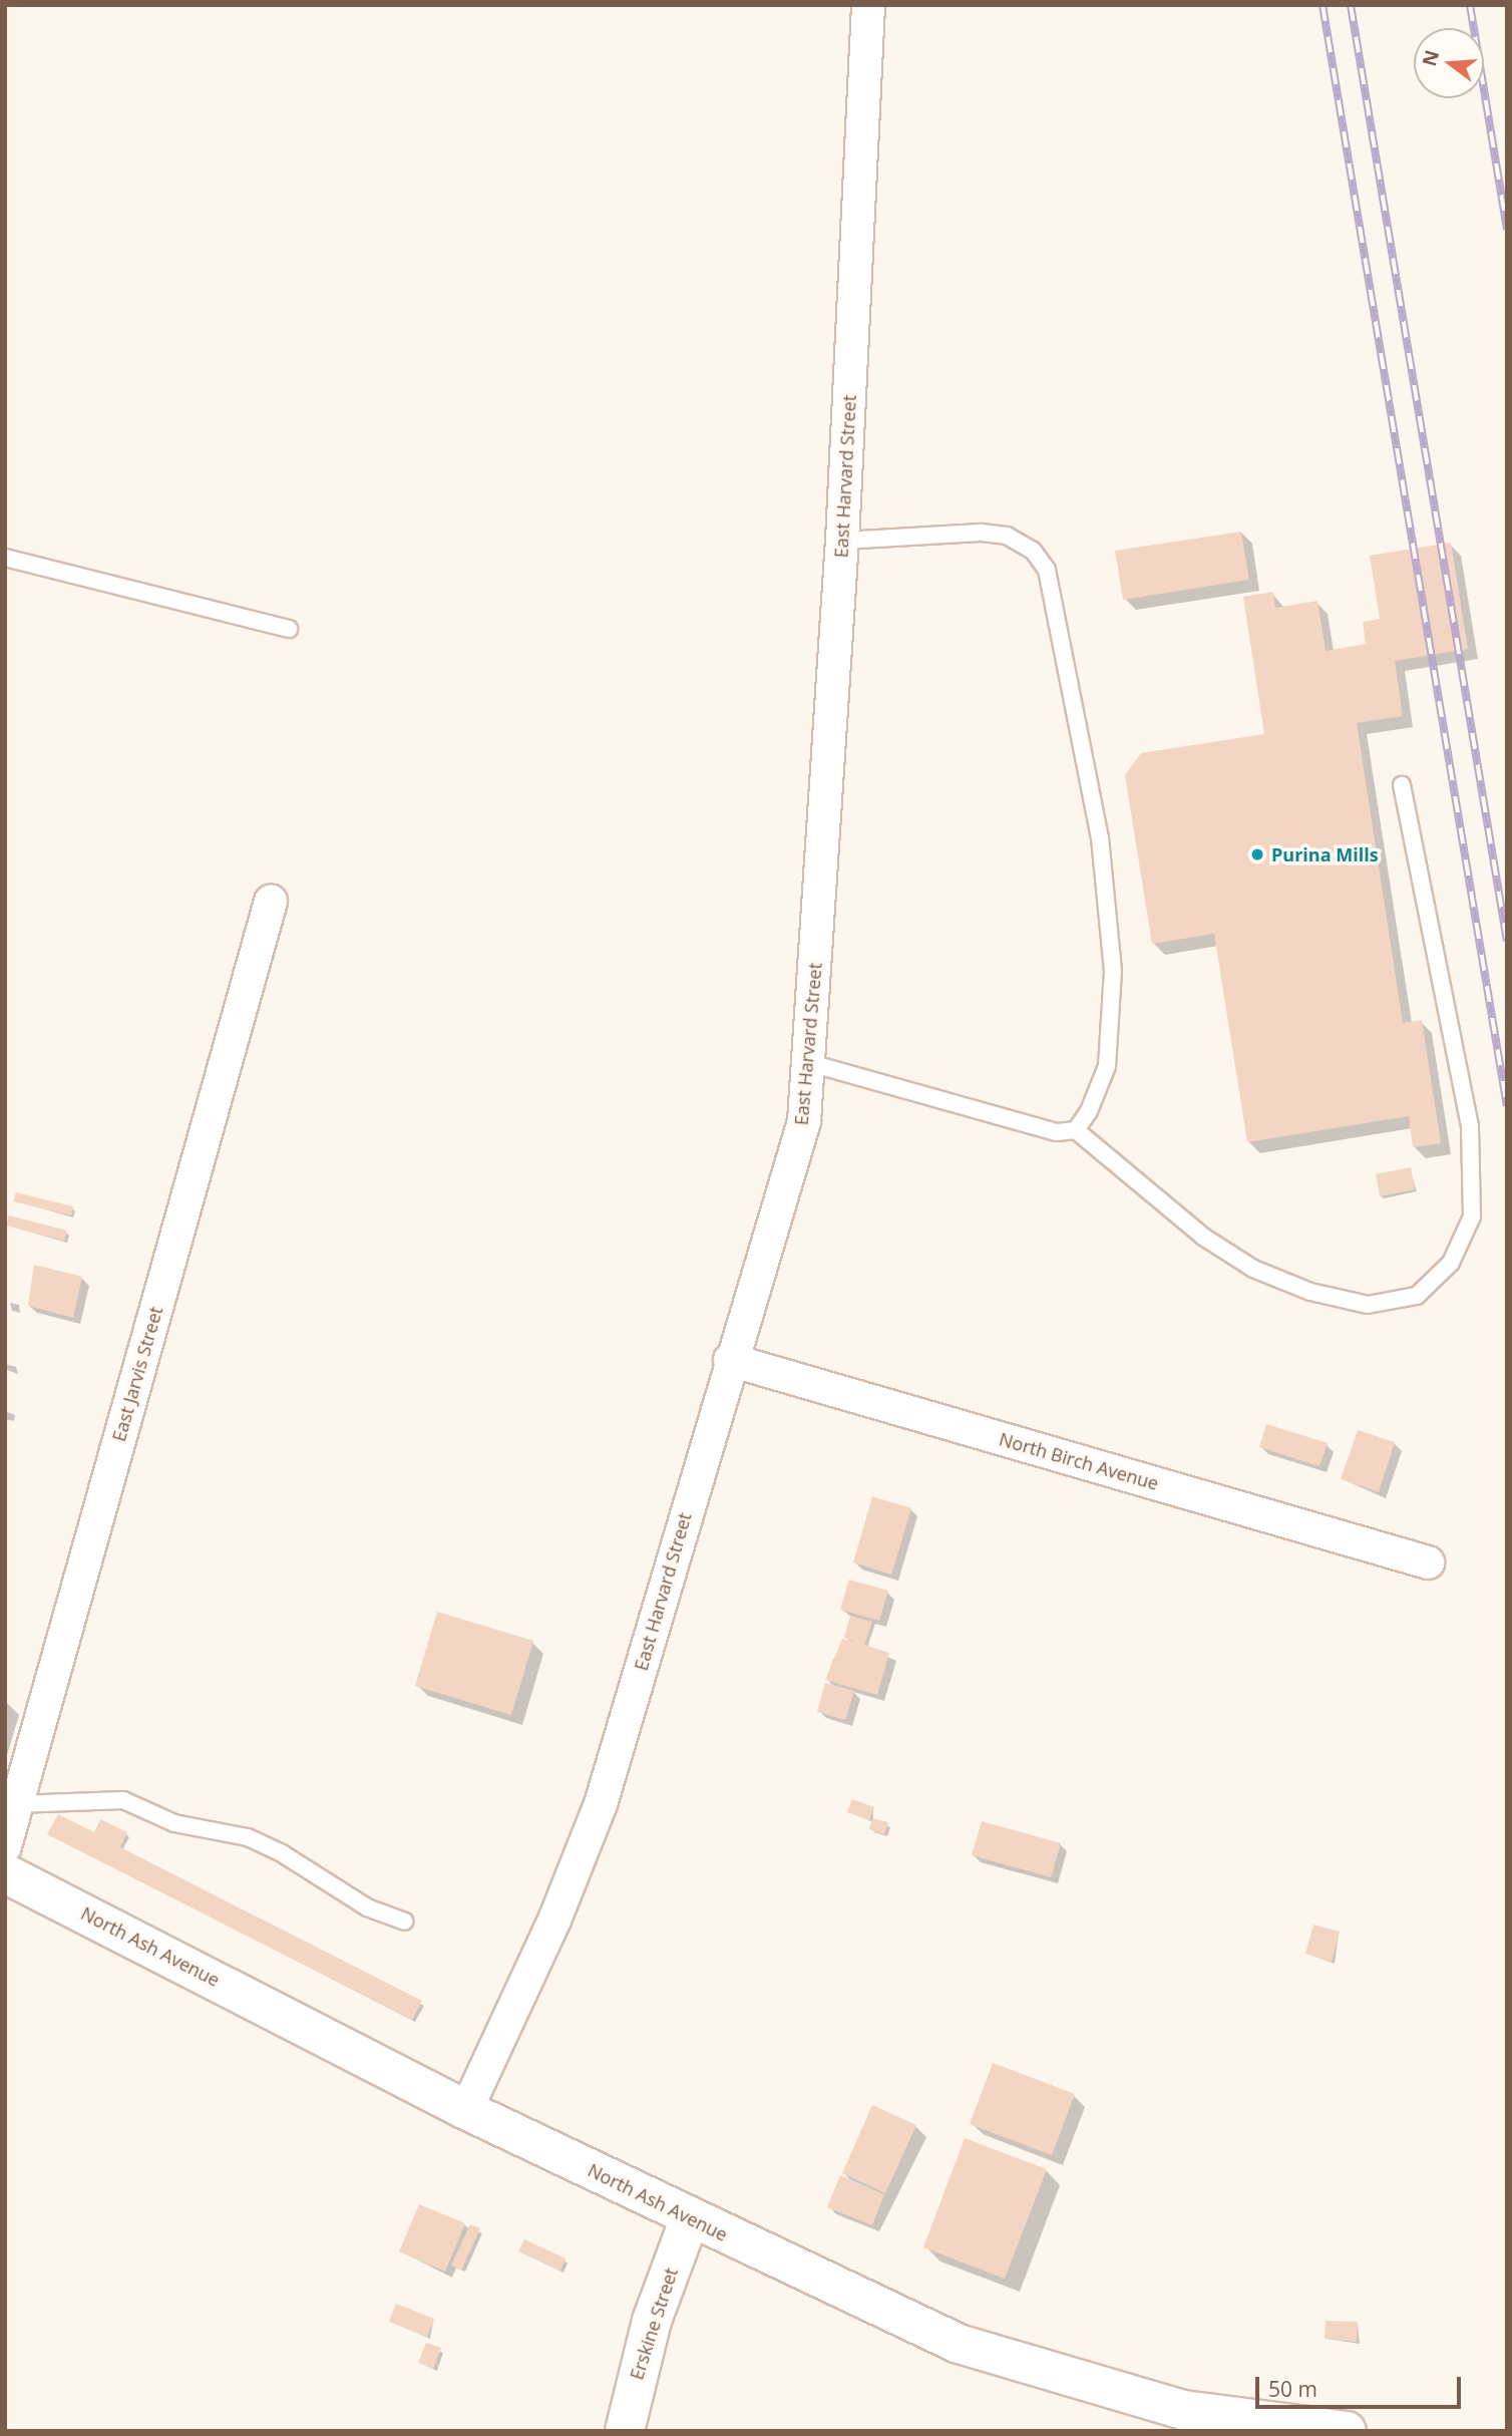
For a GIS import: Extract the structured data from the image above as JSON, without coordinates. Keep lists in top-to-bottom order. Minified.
{"streets":{"street":["East Harvard Street","East Jarvis Street","North Birch Avenue","North Ash Avenue","Erskine Street"]},"crossings":[["East Harvard Street","North Birch Avenue"],["East Harvard Street","North Ash Avenue"],["North Ash Avenue","Erskine Street"]],"places":["Purina Mills"],"scale_bar":"50 m","north":"left"}
